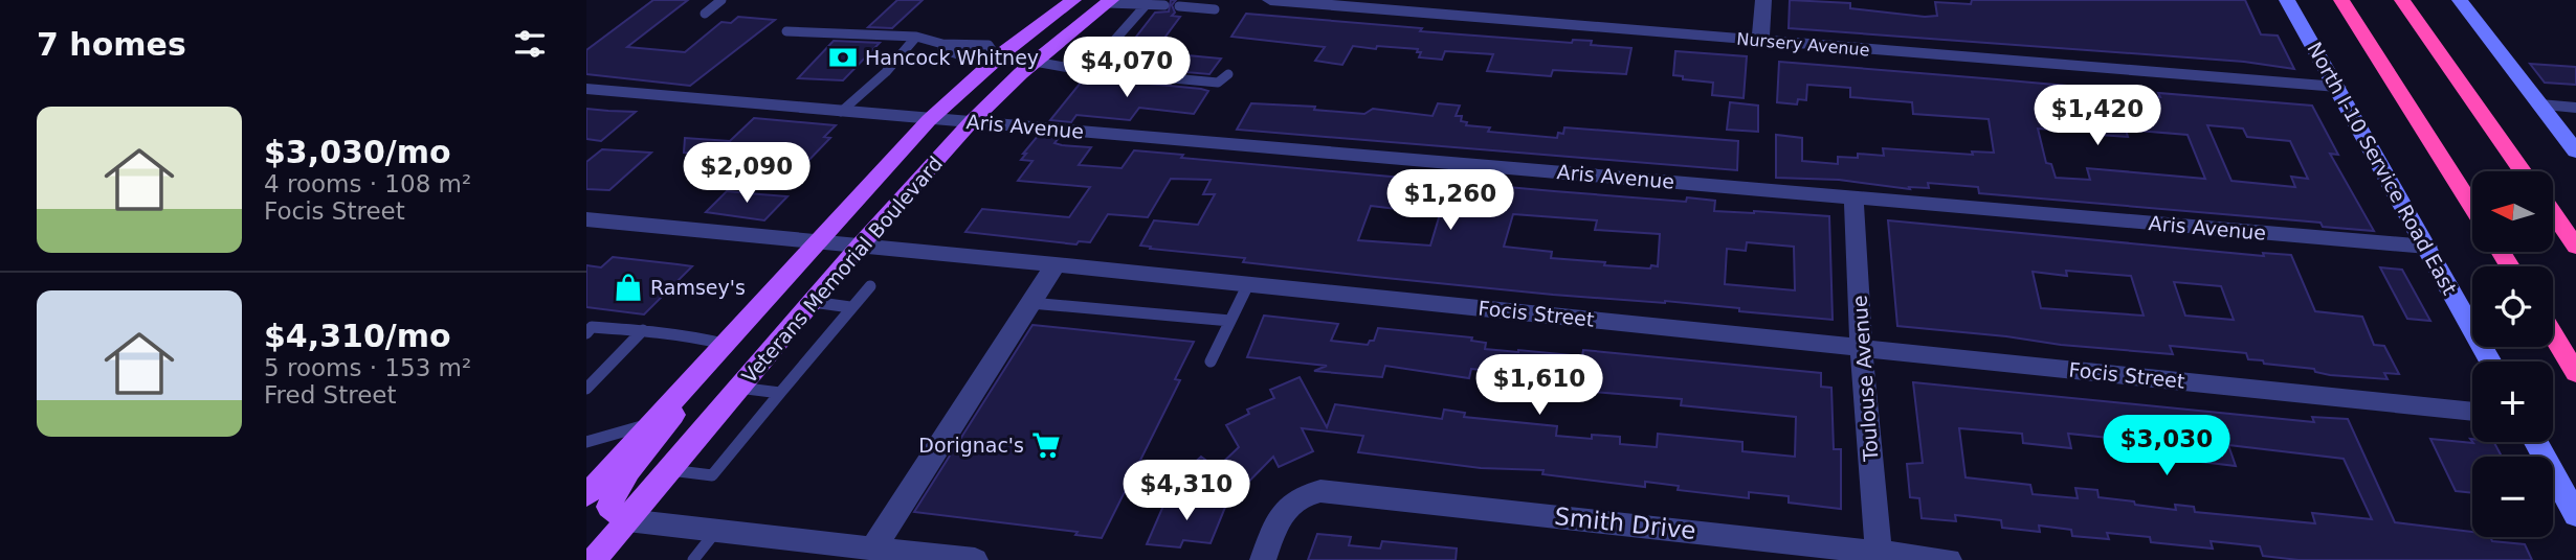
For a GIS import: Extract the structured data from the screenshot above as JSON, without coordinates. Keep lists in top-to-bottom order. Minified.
{"streets":{"main road":["Veterans Memorial Boulevard"],"street":["Nursery Avenue","Aris Avenue","North I-10 Service Road East","Focis Street","Toulouse Avenue","Smith Drive"]},"crossings":[["Nursery Avenue","North I-10 Service Road East"],["Aris Avenue","North I-10 Service Road East"],["Aris Avenue","Veterans Memorial Boulevard"],["Aris Avenue","Toulouse Avenue"],["Veterans Memorial Boulevard","Focis Street"],["Focis Street","Toulouse Avenue"],["Toulouse Avenue","Smith Drive"]],"places":{"bank":["Hancock Whitney"],"shop":["Ramsey's"],"supermarket":["Dorignac's"]},"north":"left","page":{"heading":"7 homes","price":["$4,070","$1,420","$2,090","$1,260","$1,610","$3,030","$4,310"],"list":[{"name":"$3,030/mo","note":"4 rooms · 108 m² · Focis Street"},{"name":"$4,310/mo","note":"5 rooms · 153 m² · Fred Street"}],"map_buttons":["+","−"]}}
